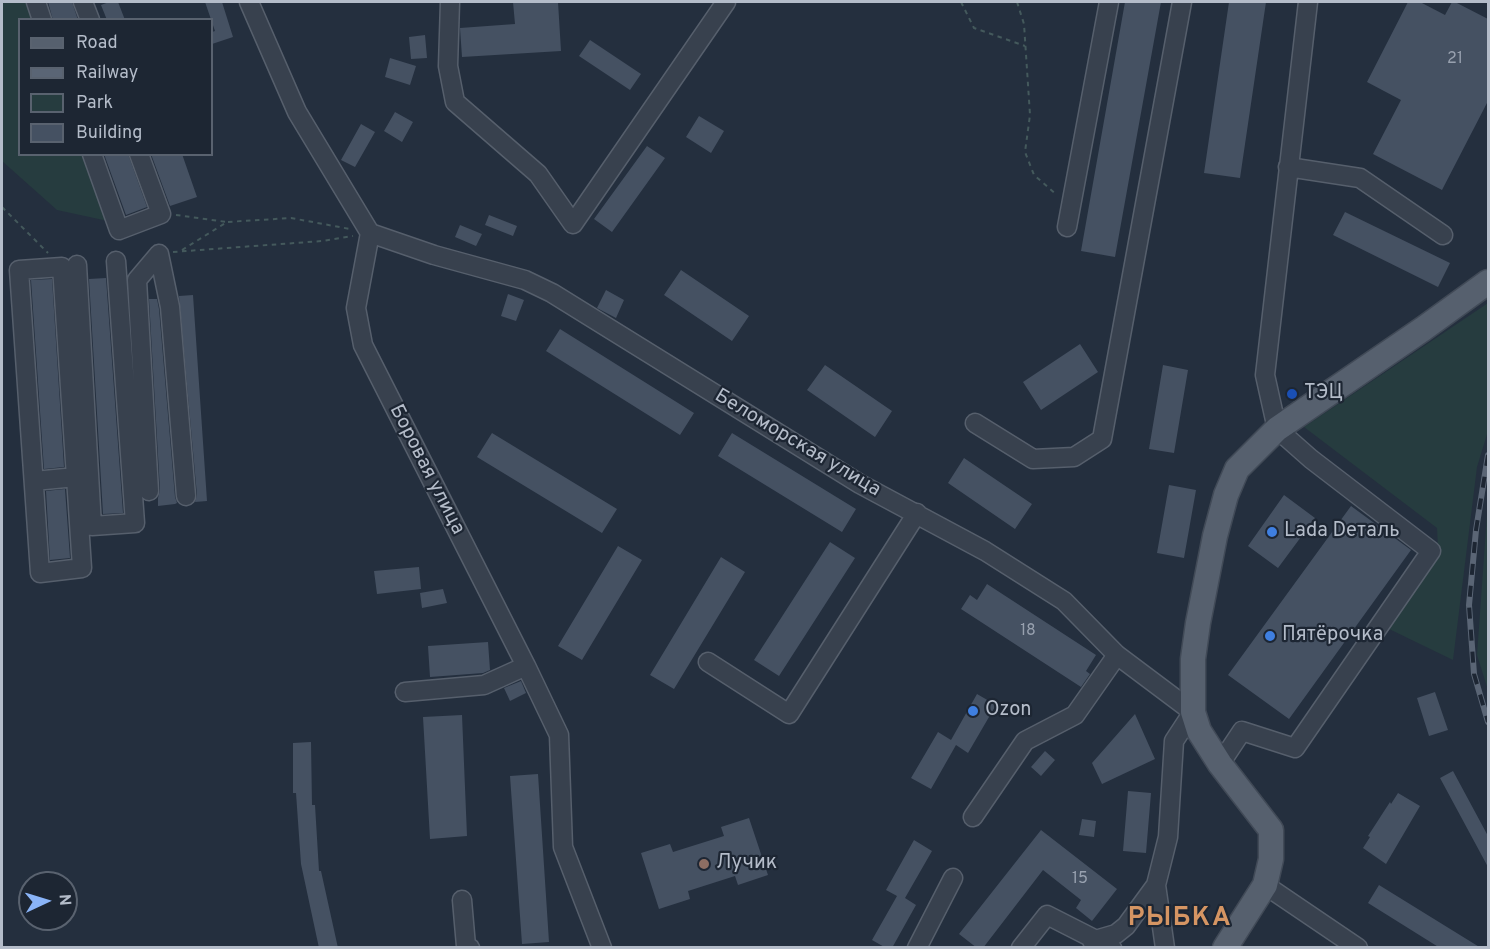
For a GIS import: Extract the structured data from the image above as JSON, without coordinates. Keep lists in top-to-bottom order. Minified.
{"streets":{"street":["Беломорская улица","Боровая улица"]},"crossings":[["Беломорская улица","Боровая улица"]],"districts":["РЫБКА"],"places":["ТЭЦ","Lada Dеталь","Пятёрочка","Ozon","Лучик"],"house_numbers":["21","18","15"],"legend":["Road","Railway","Park","Building"],"north":"right"}
